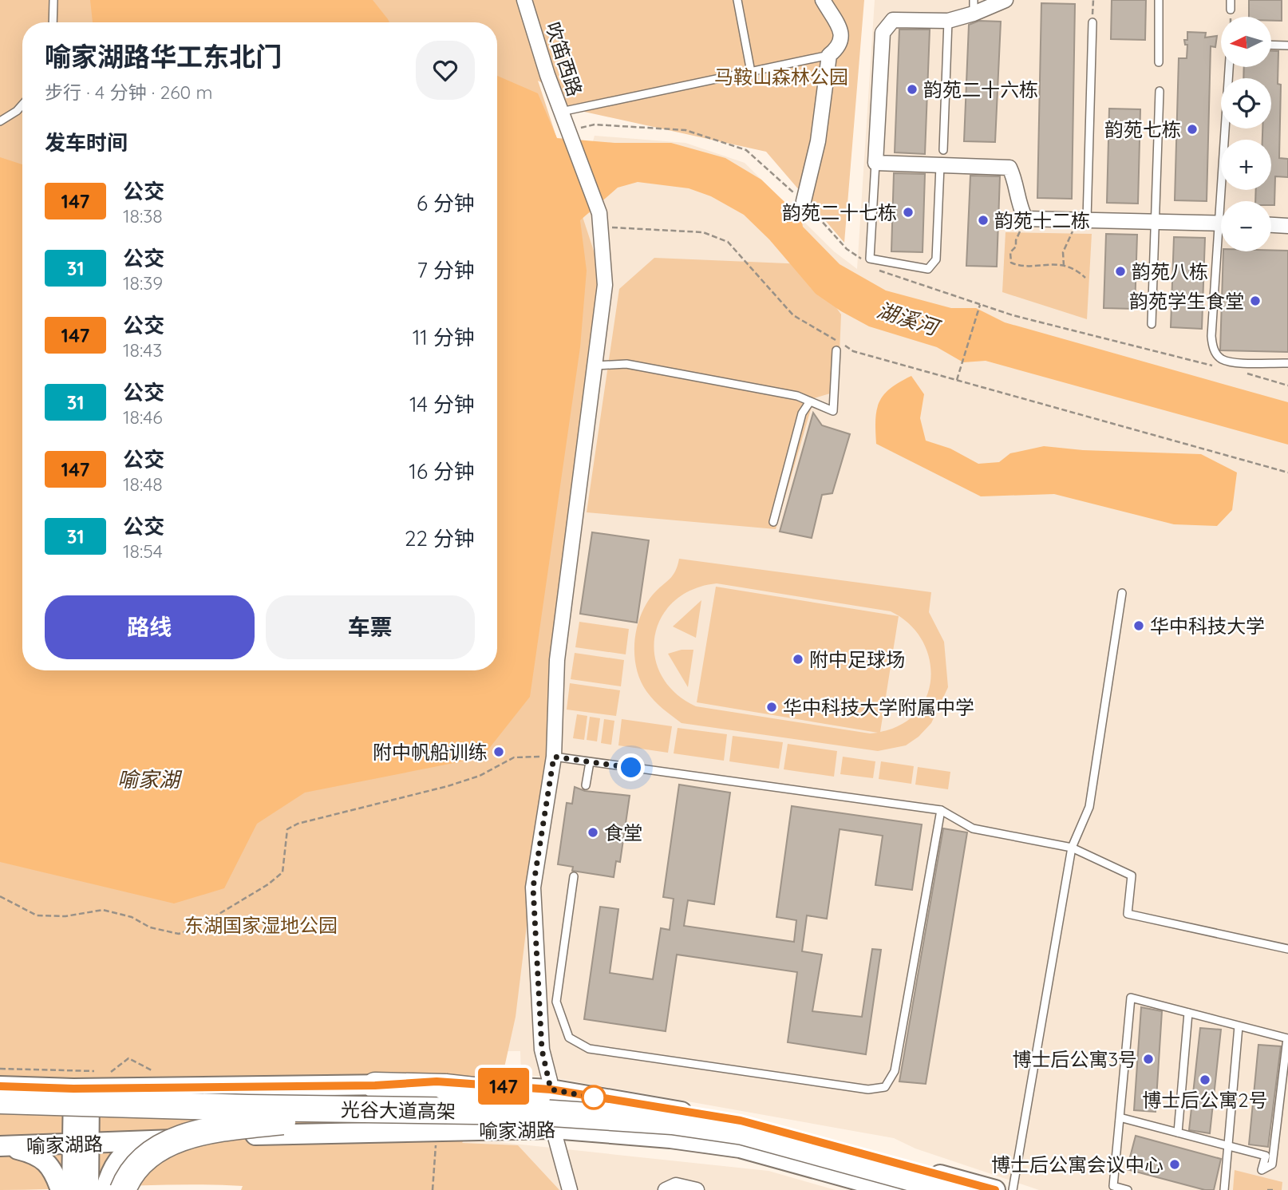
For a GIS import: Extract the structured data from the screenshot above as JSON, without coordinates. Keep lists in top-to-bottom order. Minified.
{"streets":{"highway":["光谷大道高架"],"main road":["喻家湖路"],"street":["吹笛西路"]},"crossings":[["吹笛西路","喻家湖路"]],"water":["湖溪河","喻家湖"],"parks":["马鞍山森林公园","东湖国家湿地公园"],"places":["韵苑二十六栋","韵苑七栋","韵苑二十七栋","韵苑十二栋","韵苑八栋","韵苑学生食堂","华中科技大学","附中足球场","华中科技大学附属中学","附中帆船训练","食堂","博士后公寓3号","博士后公寓2号","博士后公寓会议中心"],"lines":["bus line 147"],"north":"left","page":{"on_map":"147","map_buttons":["+","−"],"heading":[["喻家湖路华工东北门","步行 · 4 分钟 · 260 m"],"发车时间"],"list":[{"mark":"147","name":"公交","note":"18:38","value":"6 分钟"},{"mark":"31","name":"公交","note":"18:39","value":"7 分钟"},{"mark":"147","name":"公交","note":"18:43","value":"11 分钟"},{"mark":"31","name":"公交","note":"18:46","value":"14 分钟"},{"mark":"147","name":"公交","note":"18:48","value":"16 分钟"},{"mark":"31","name":"公交","note":"18:54","value":"22 分钟"}],"buttons":["路线","车票"]}}
